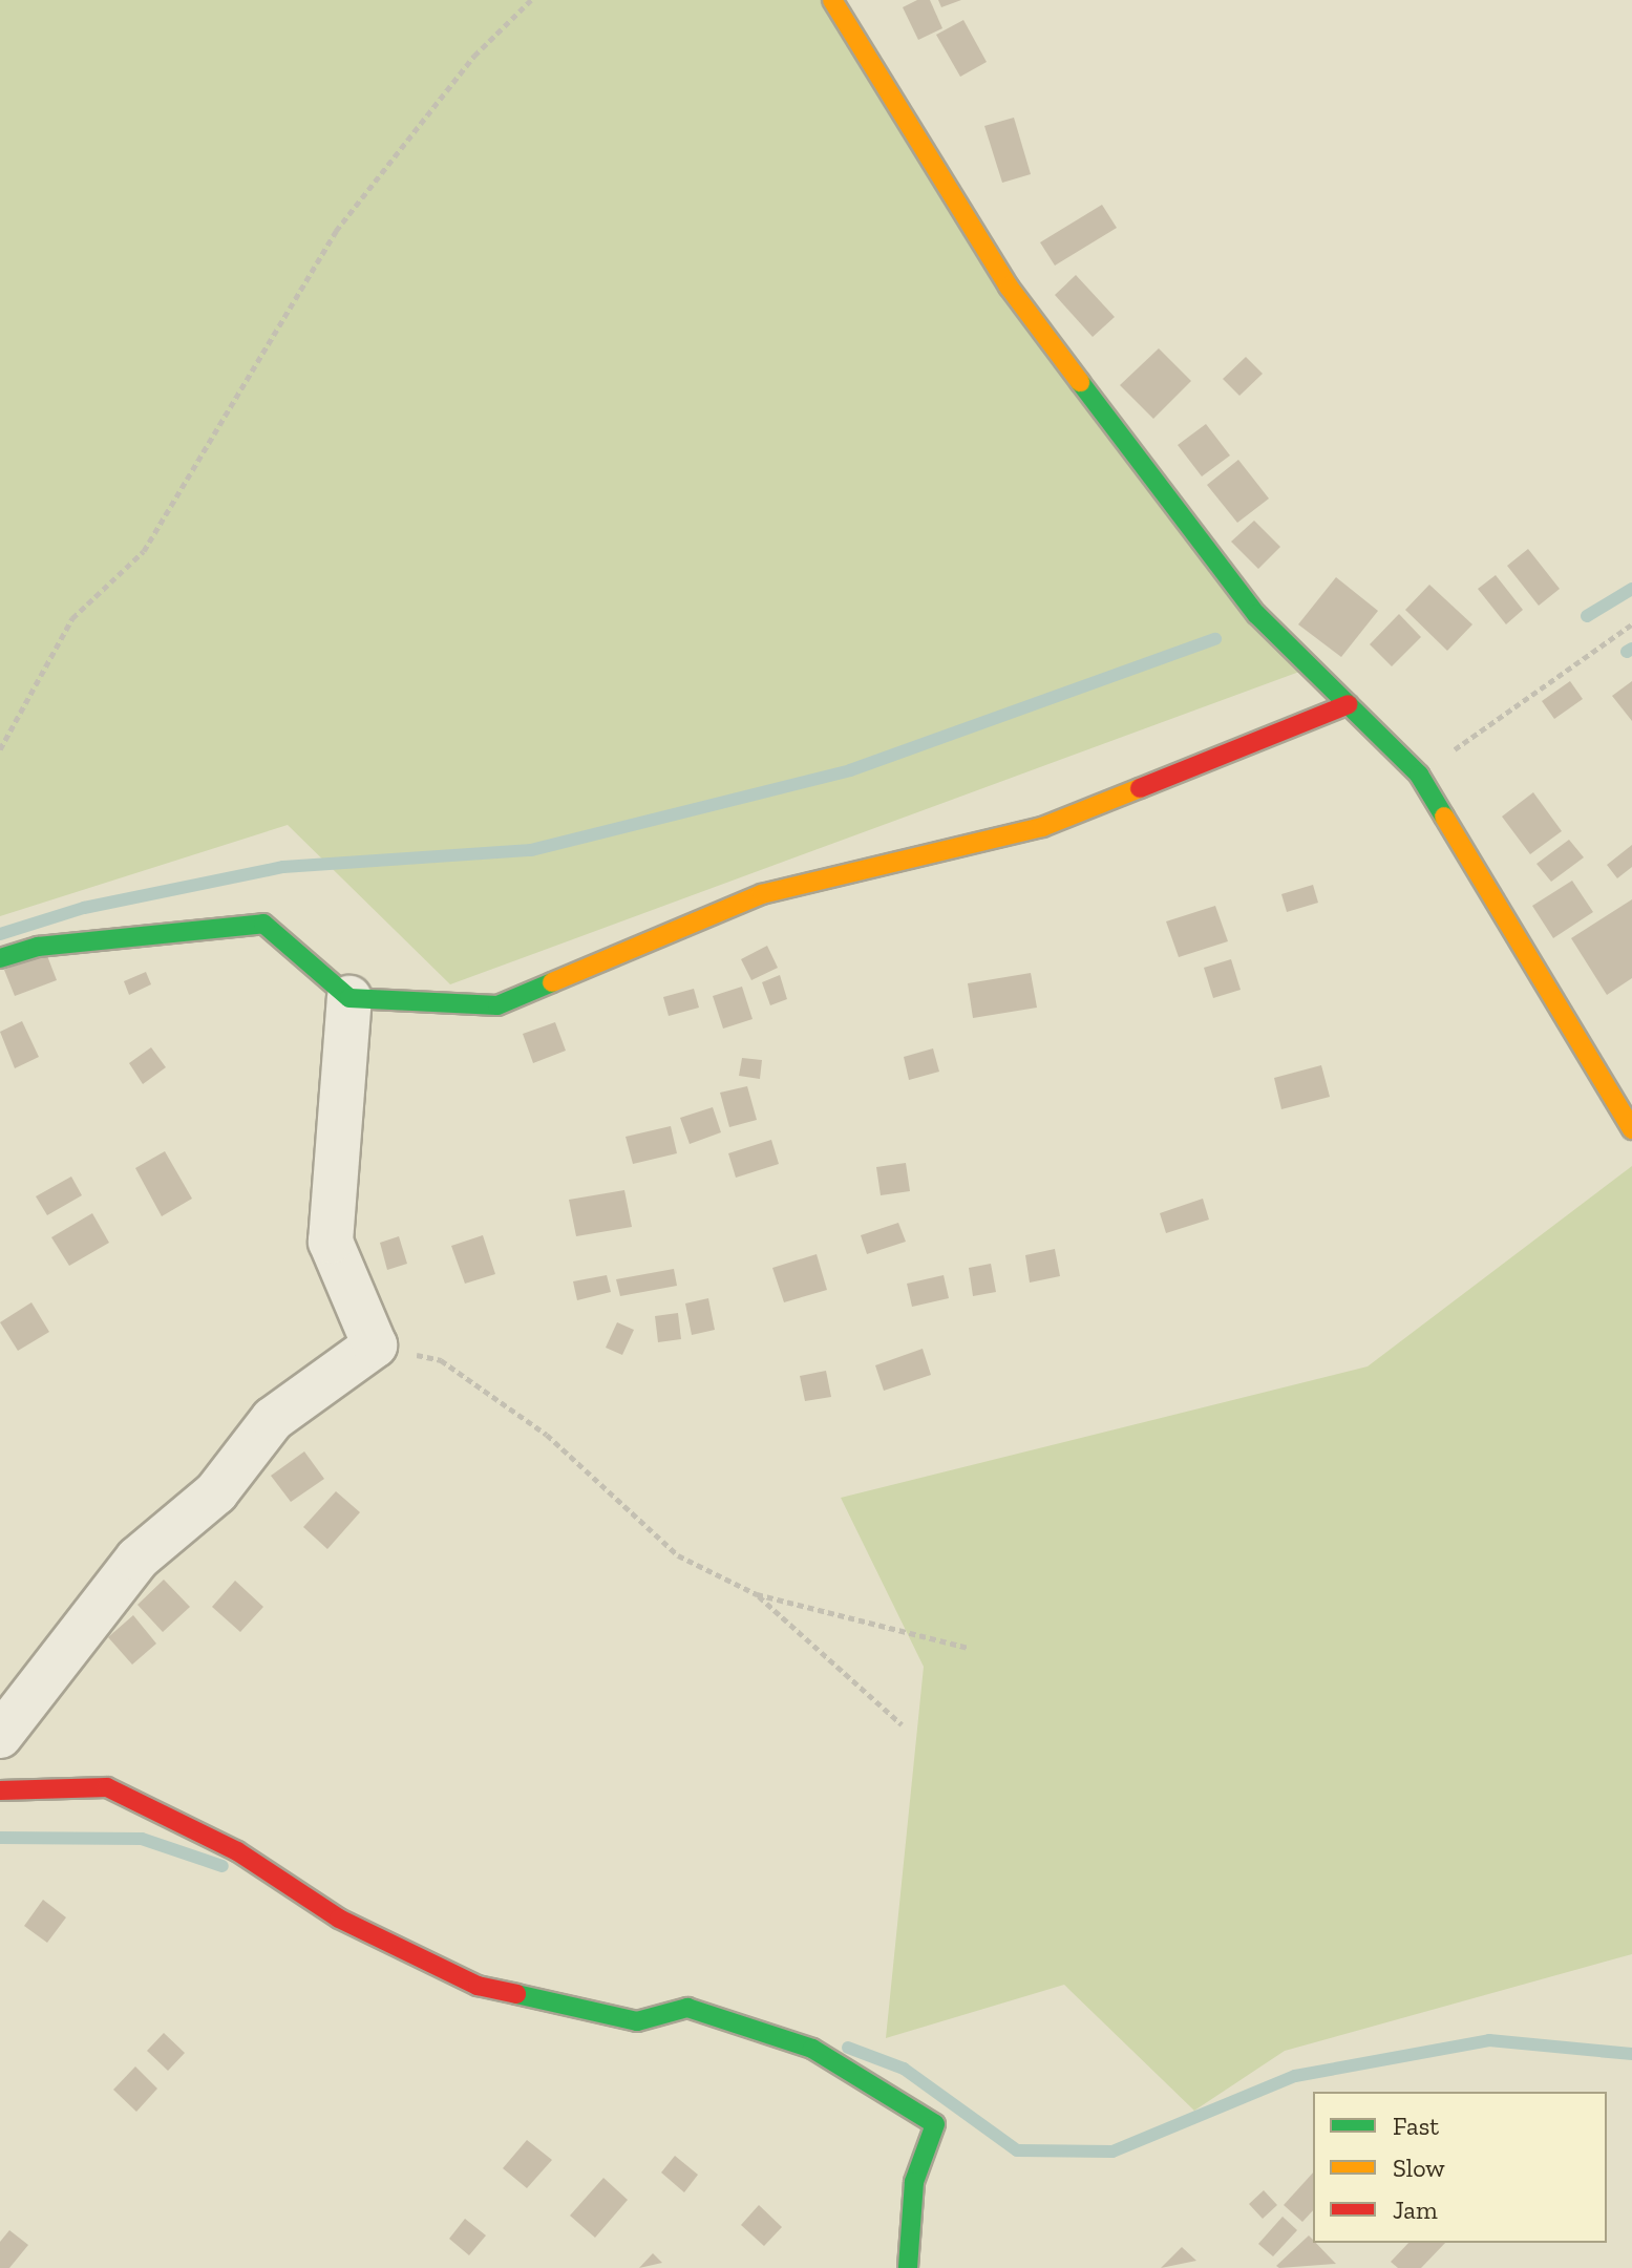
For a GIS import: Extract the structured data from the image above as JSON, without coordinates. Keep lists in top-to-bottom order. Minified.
{"legend":["Fast","Slow","Jam"]}
